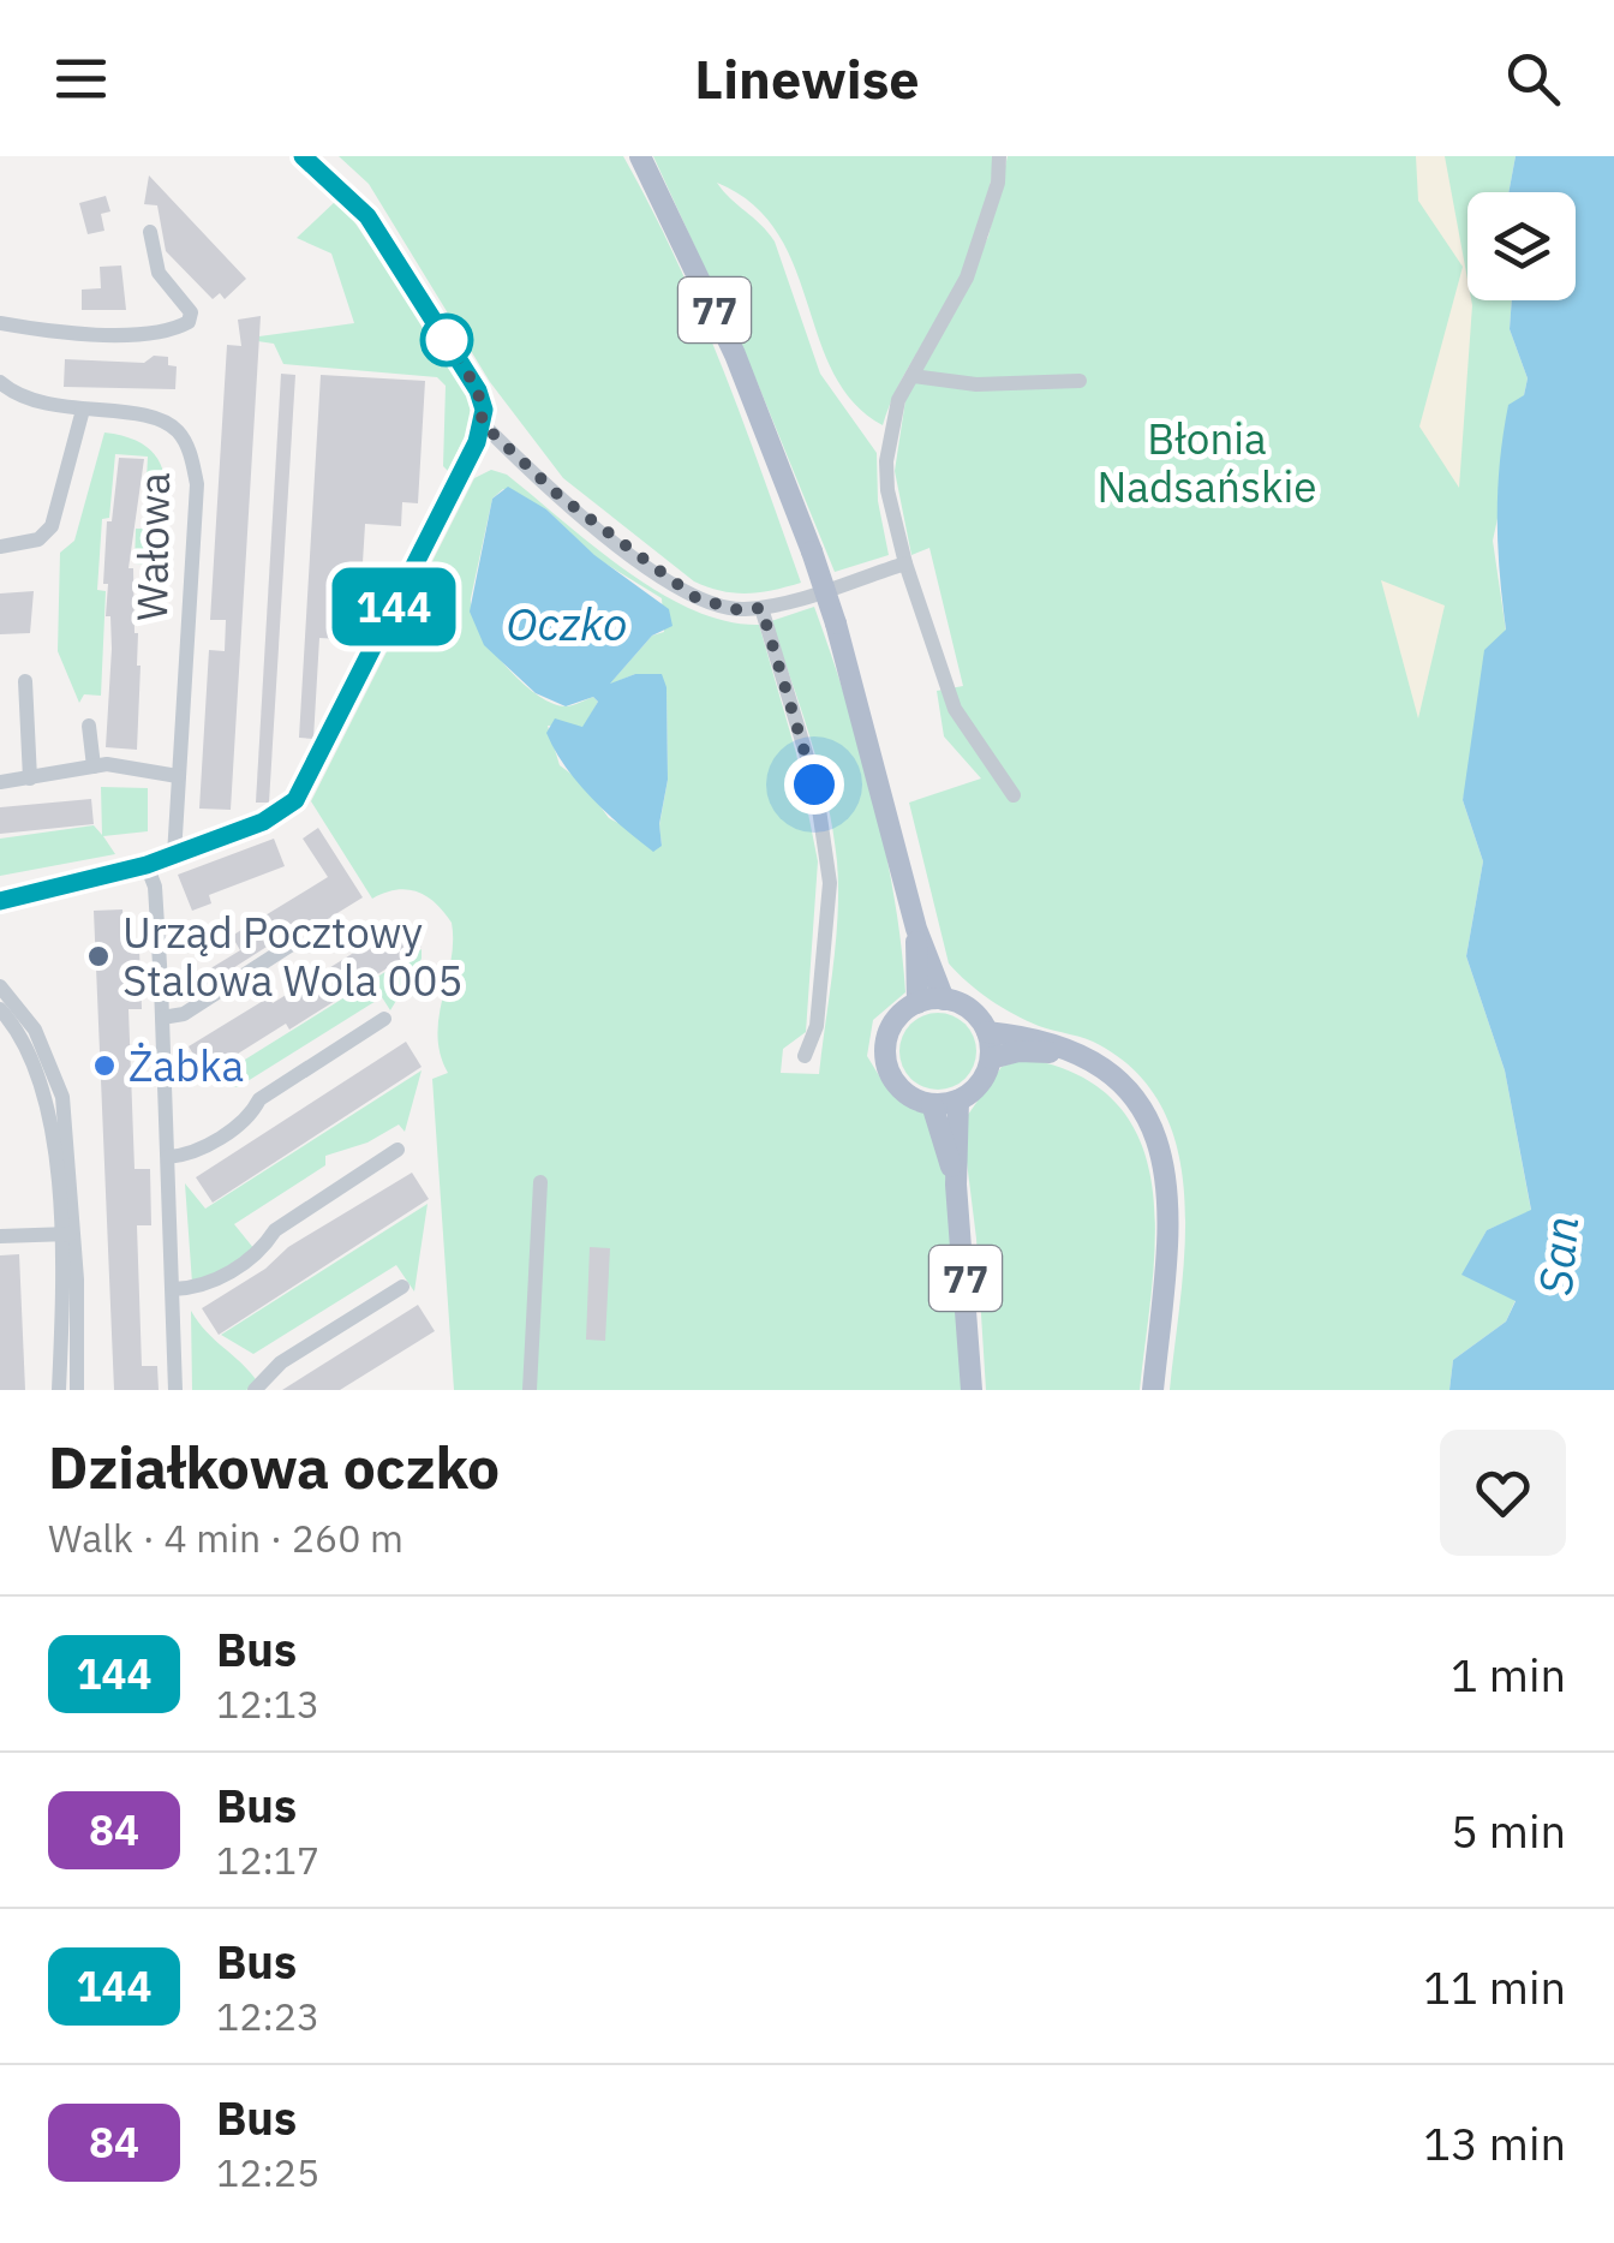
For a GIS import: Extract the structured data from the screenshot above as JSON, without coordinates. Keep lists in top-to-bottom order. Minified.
{"streets":{"main road":["77"],"street":["Wałowa"]},"water":["Oczko","San"],"parks":["Błonia Nadsańskie"],"places":["Urząd Pocztowy Stalowa Wola 005","Żabka"],"lines":["bus line 144"],"page":{"header":"Linewise","on_map":"144","heading":["Działkowa oczko","Walk · 4 min · 260 m"],"list":[{"mark":"144","name":"Bus","note":"12:13","value":"1 min"},{"mark":"84","name":"Bus","note":"12:17","value":"5 min"},{"mark":"144","name":"Bus","note":"12:23","value":"11 min"},{"mark":"84","name":"Bus","note":"12:25","value":"13 min"}]}}
